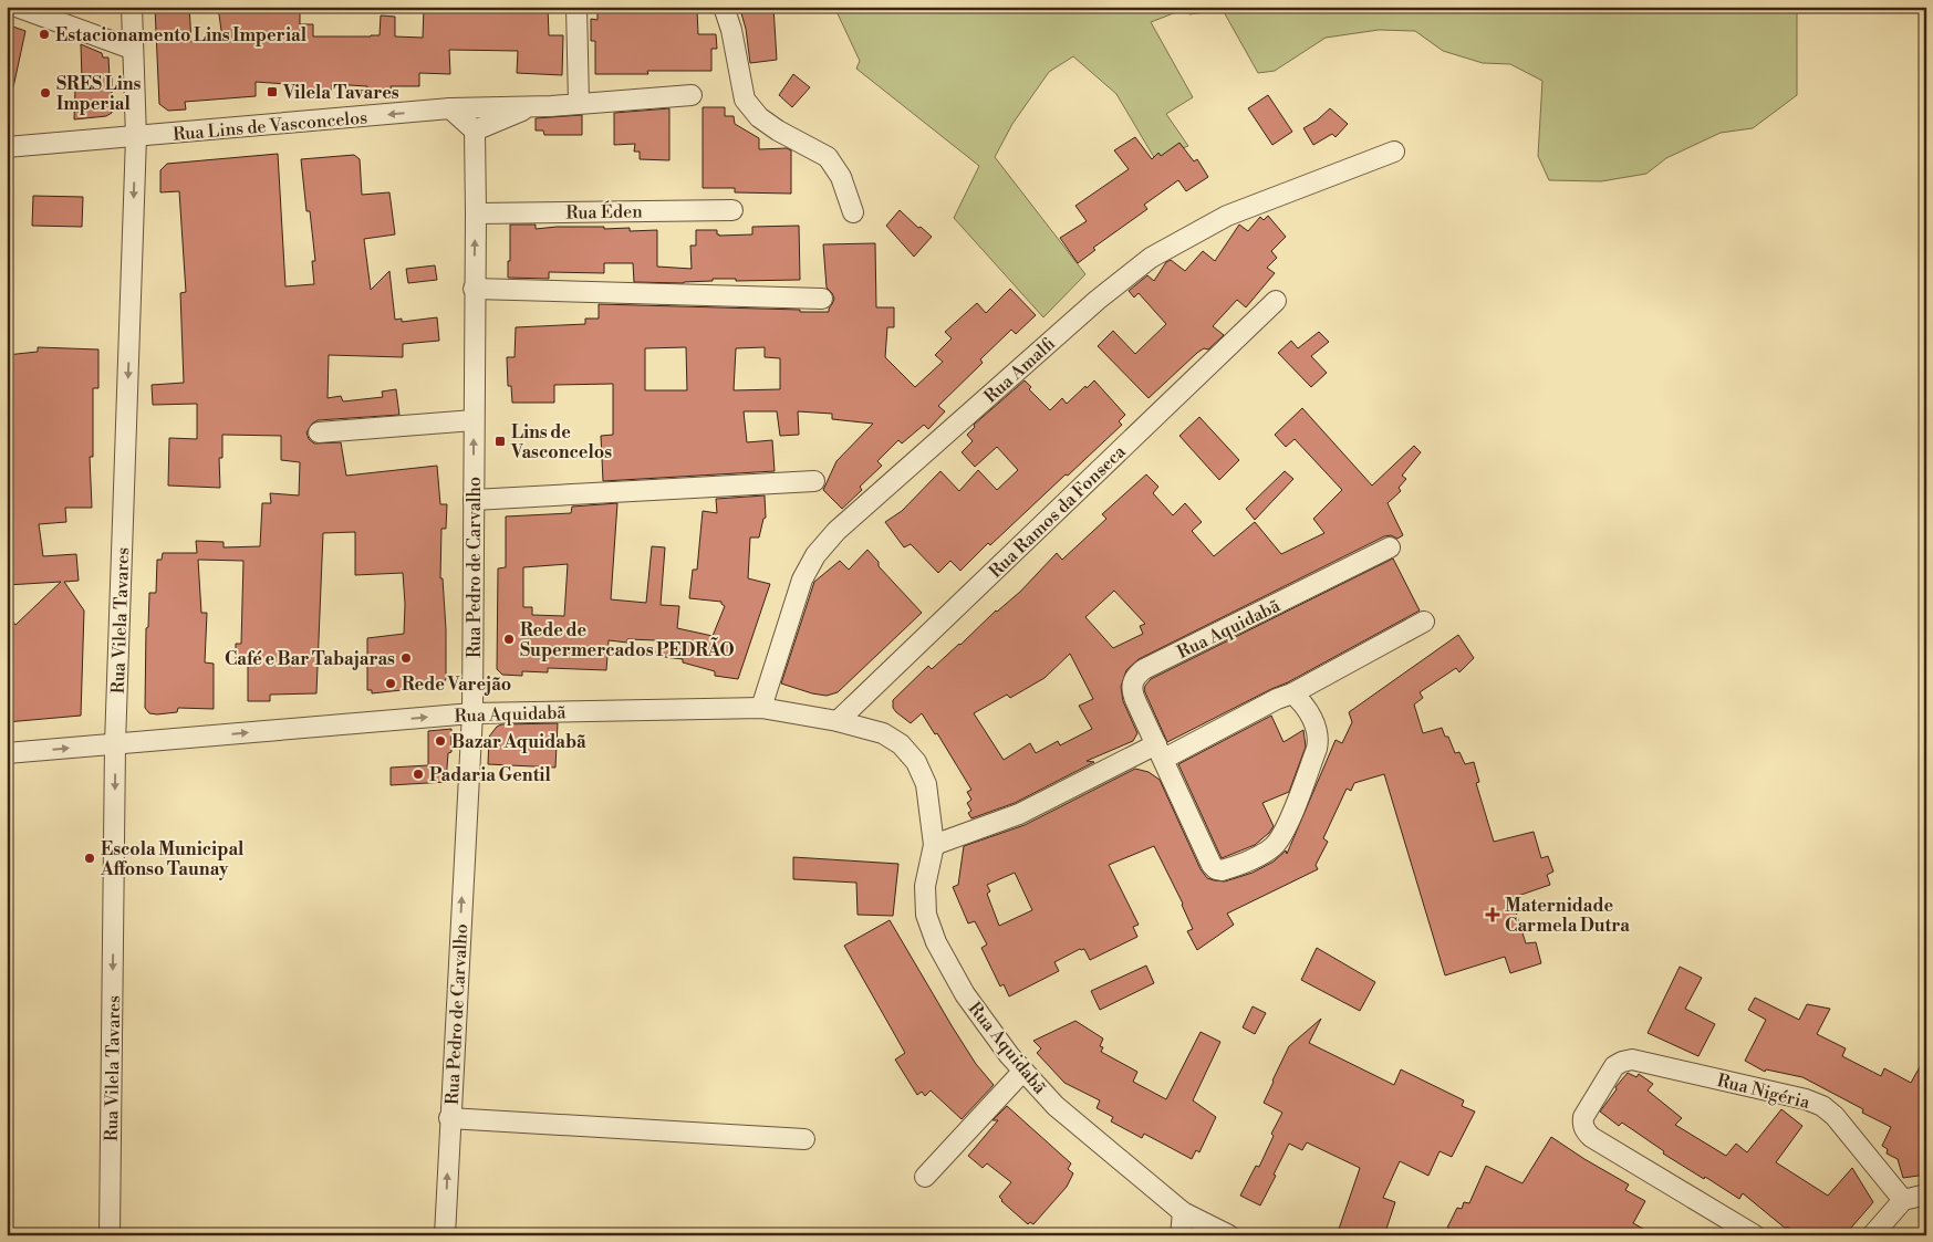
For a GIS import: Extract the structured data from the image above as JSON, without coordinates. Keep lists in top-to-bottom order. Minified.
{"streets":{"street":["Rua Lins de Vasconcelos","Rua Éden","Rua Amalfi","Rua Ramos da Fonseca","Rua Pedro de Carvalho","Rua Vilela Tavares","Rua Aquidabã","Rua Nigéria"]},"crossings":[["Rua Lins de Vasconcelos","Rua Pedro de Carvalho"],["Rua Lins de Vasconcelos","Rua Vilela Tavares"],["Rua Éden","Rua Pedro de Carvalho"],["Rua Amalfi","Rua Aquidabã"],["Rua Ramos da Fonseca","Rua Aquidabã"],["Rua Pedro de Carvalho","Rua Aquidabã"],["Rua Vilela Tavares","Rua Aquidabã"]],"one_way":["Rua Lins de Vasconcelos","Rua Pedro de Carvalho","Rua Vilela Tavares"],"places":{"other":["Estacionamento Lins Imperial","SRES Lins Imperial","Rede de Supermercados PEDRÃO","Café e Bar Tabajaras","Rede Varejão","Bazar Aquidabã","Padaria Gentil","Escola Municipal Affonso Taunay"],"transit":["Vilela Tavares","Lins de Vasconcelos"],"health":["Maternidade Carmela Dutra"]}}
